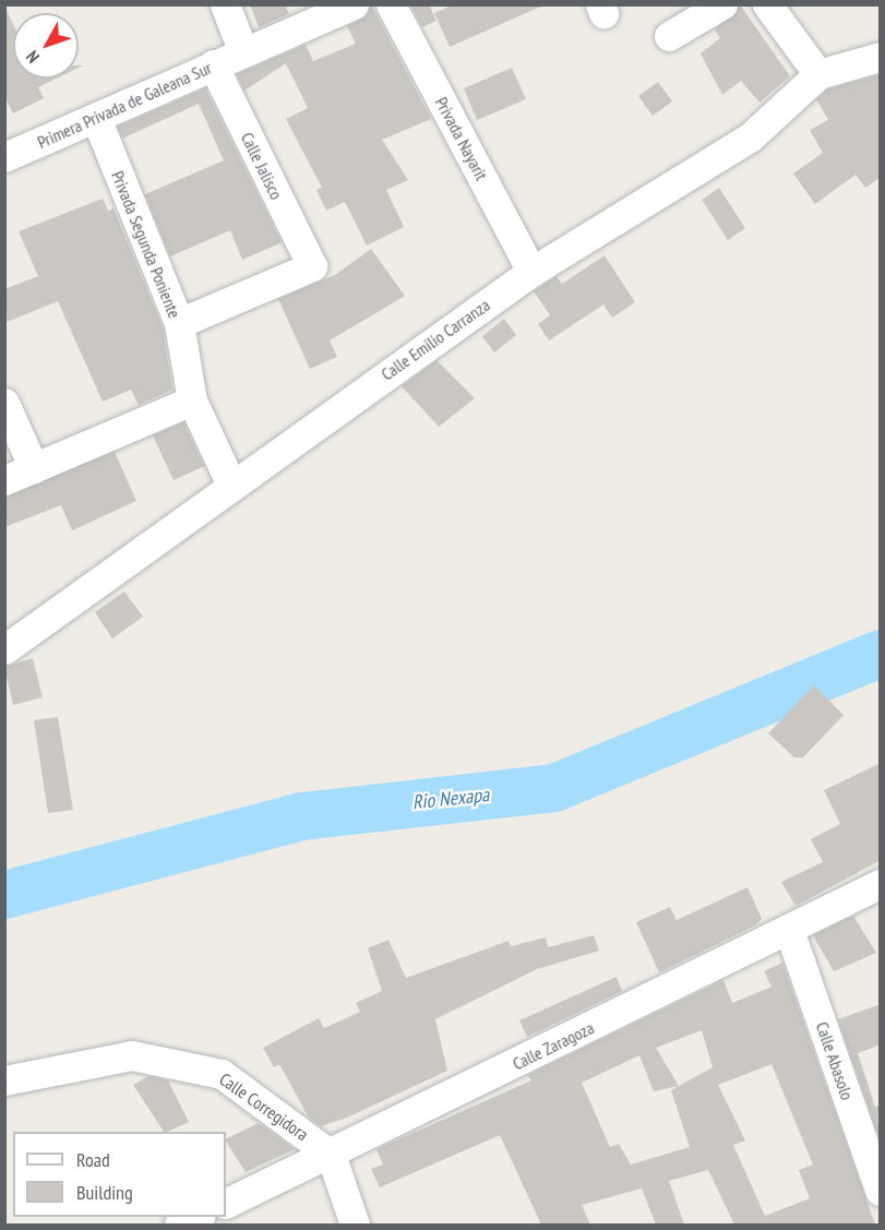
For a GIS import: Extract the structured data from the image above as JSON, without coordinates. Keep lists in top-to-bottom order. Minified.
{"streets":{"street":["Primera Privada de Galeana Sur","Privada Nayarit","Calle Jalisco","Privada Segunda Poniente","Calle Emilio Carranza","Calle Zaragoza","Calle Abasolo","Calle Corregidora"]},"crossings":[["Primera Privada de Galeana Sur","Calle Jalisco"],["Primera Privada de Galeana Sur","Privada Segunda Poniente"],["Privada Nayarit","Calle Emilio Carranza"],["Calle Jalisco","Privada Segunda Poniente"],["Privada Segunda Poniente","Calle Emilio Carranza"],["Calle Zaragoza","Calle Abasolo"],["Calle Zaragoza","Calle Corregidora"]],"water":["Rio Nexapa"],"legend":["Road","Building"],"north":"bottom left"}
